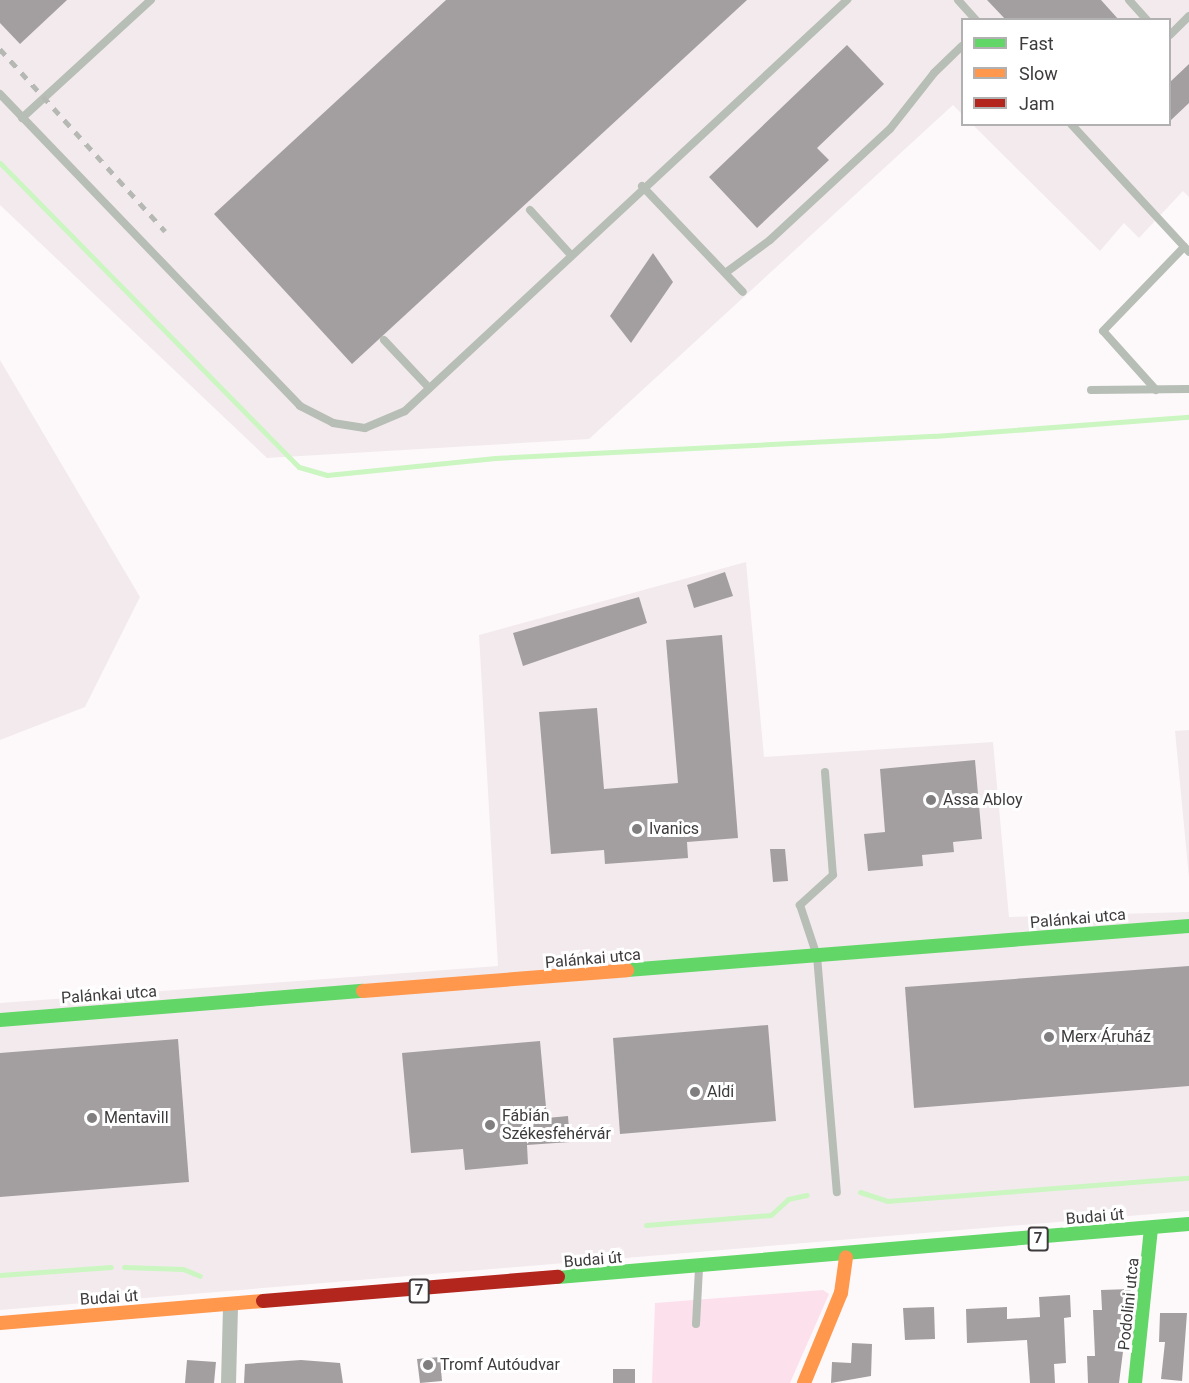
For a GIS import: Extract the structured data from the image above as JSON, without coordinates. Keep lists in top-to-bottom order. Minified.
{"streets":{"street":["Palánkai utca","Budai út","7","Podolini utca"]},"crossings":[["Budai út","Podolini utca"]],"places":["Assa Abloy","Ivanics","Merx Áruház","Aldi","Mentavill","Fábián Székesfehérvár","Tromf Autóudvar"],"legend":["Fast","Slow","Jam"]}
